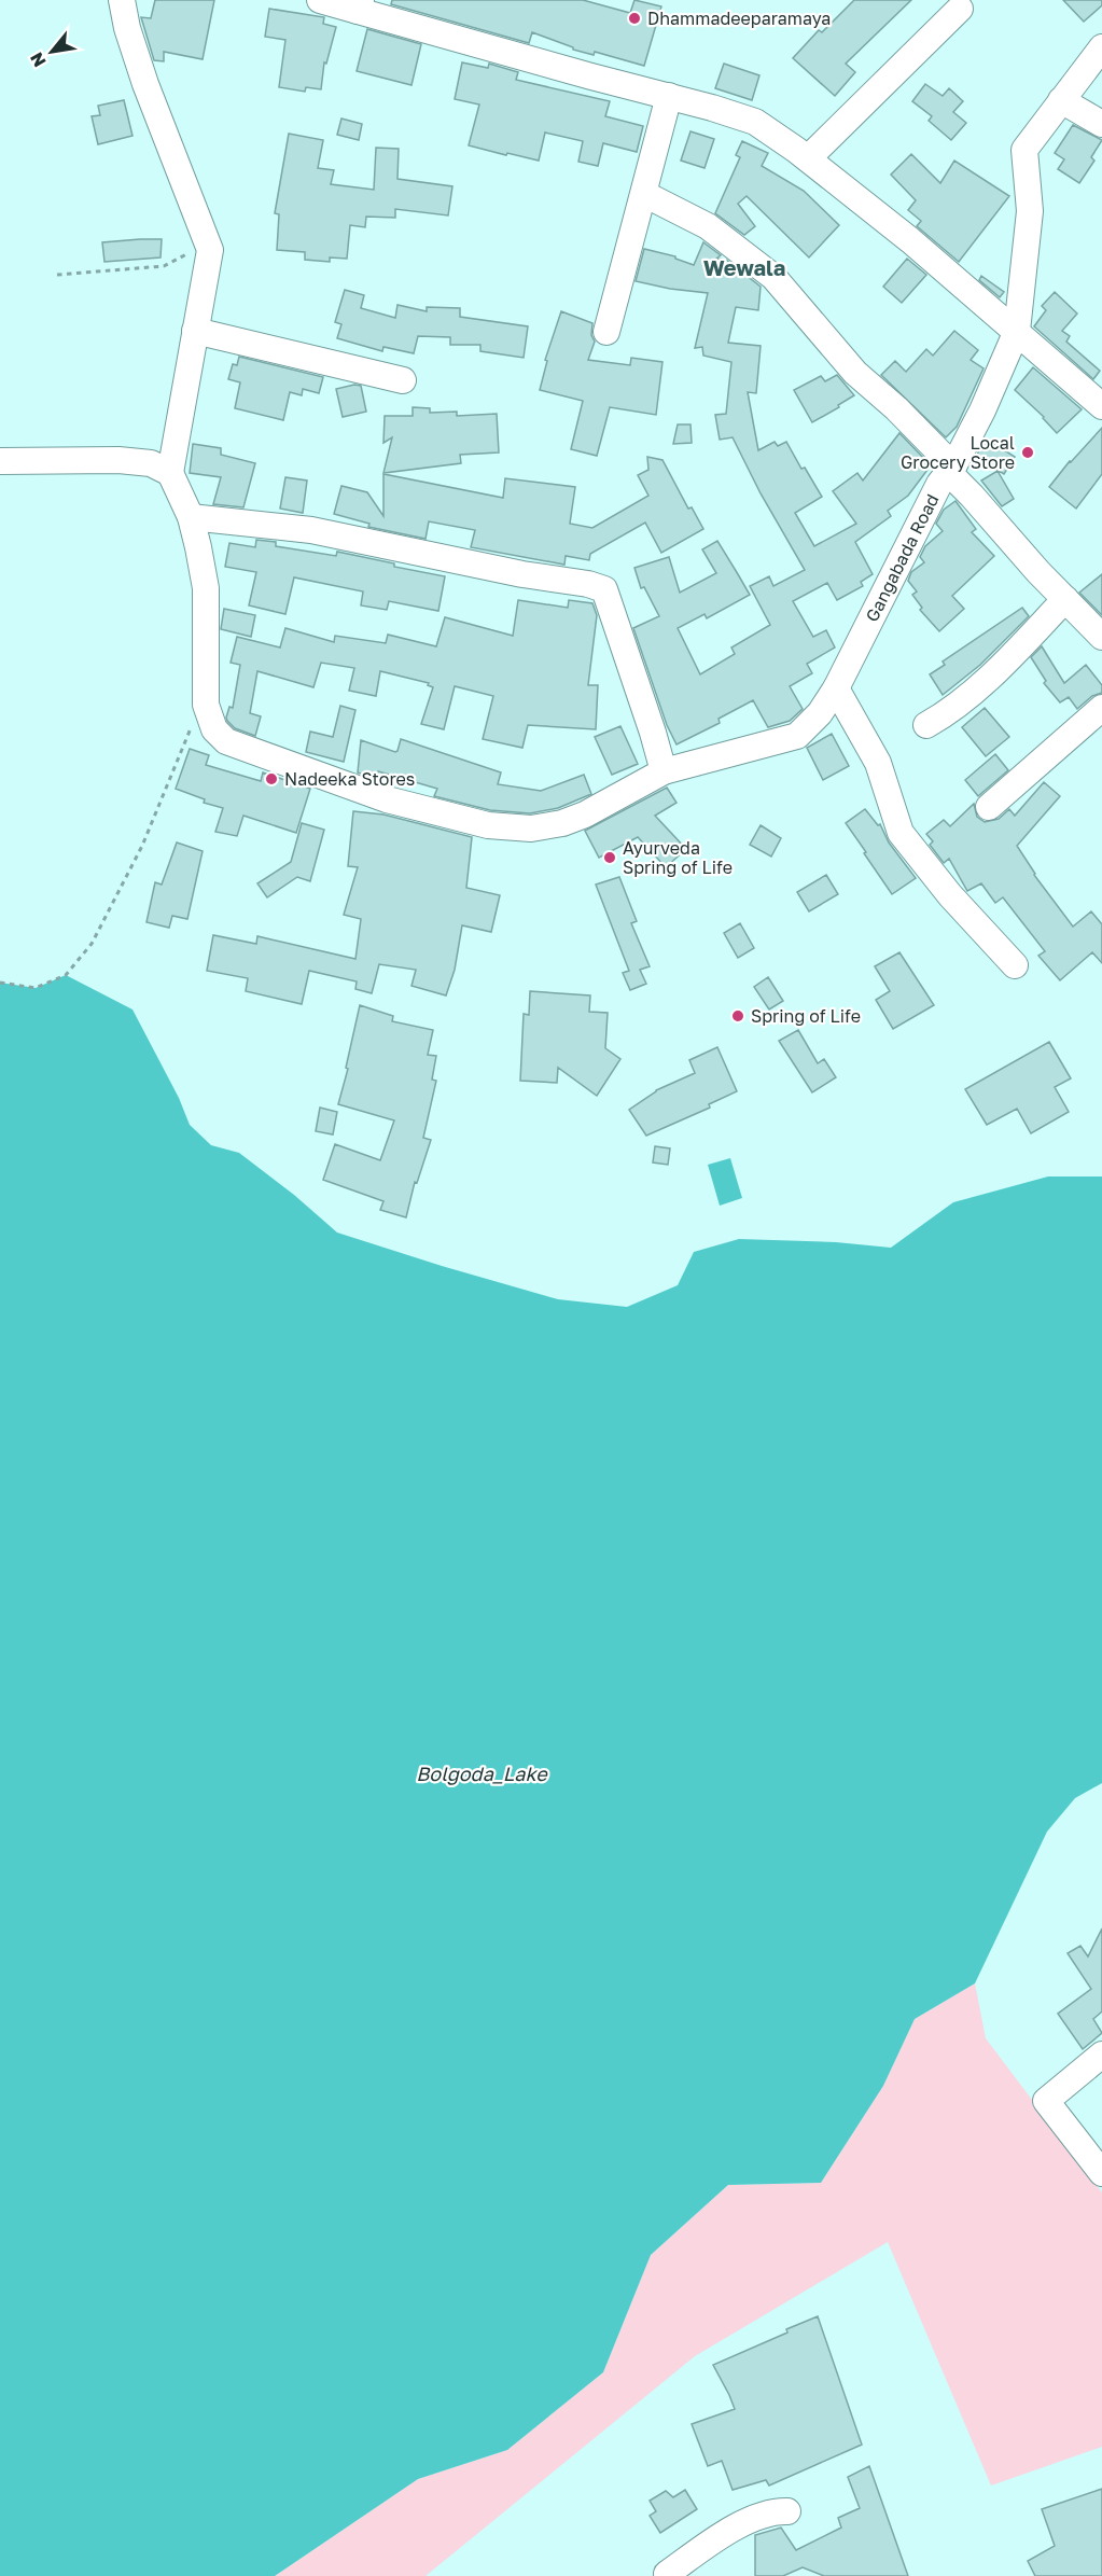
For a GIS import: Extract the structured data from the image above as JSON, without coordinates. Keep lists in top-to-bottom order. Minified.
{"streets":{"street":["Gangabada Road"]},"districts":["Wewala"],"water":["Bolgoda_Lake"],"places":["Dhammadeeparamaya","Local Grocery Store","Nadeeka Stores","Ayurveda Spring of Life","Spring of Life"],"north":"bottom left"}
